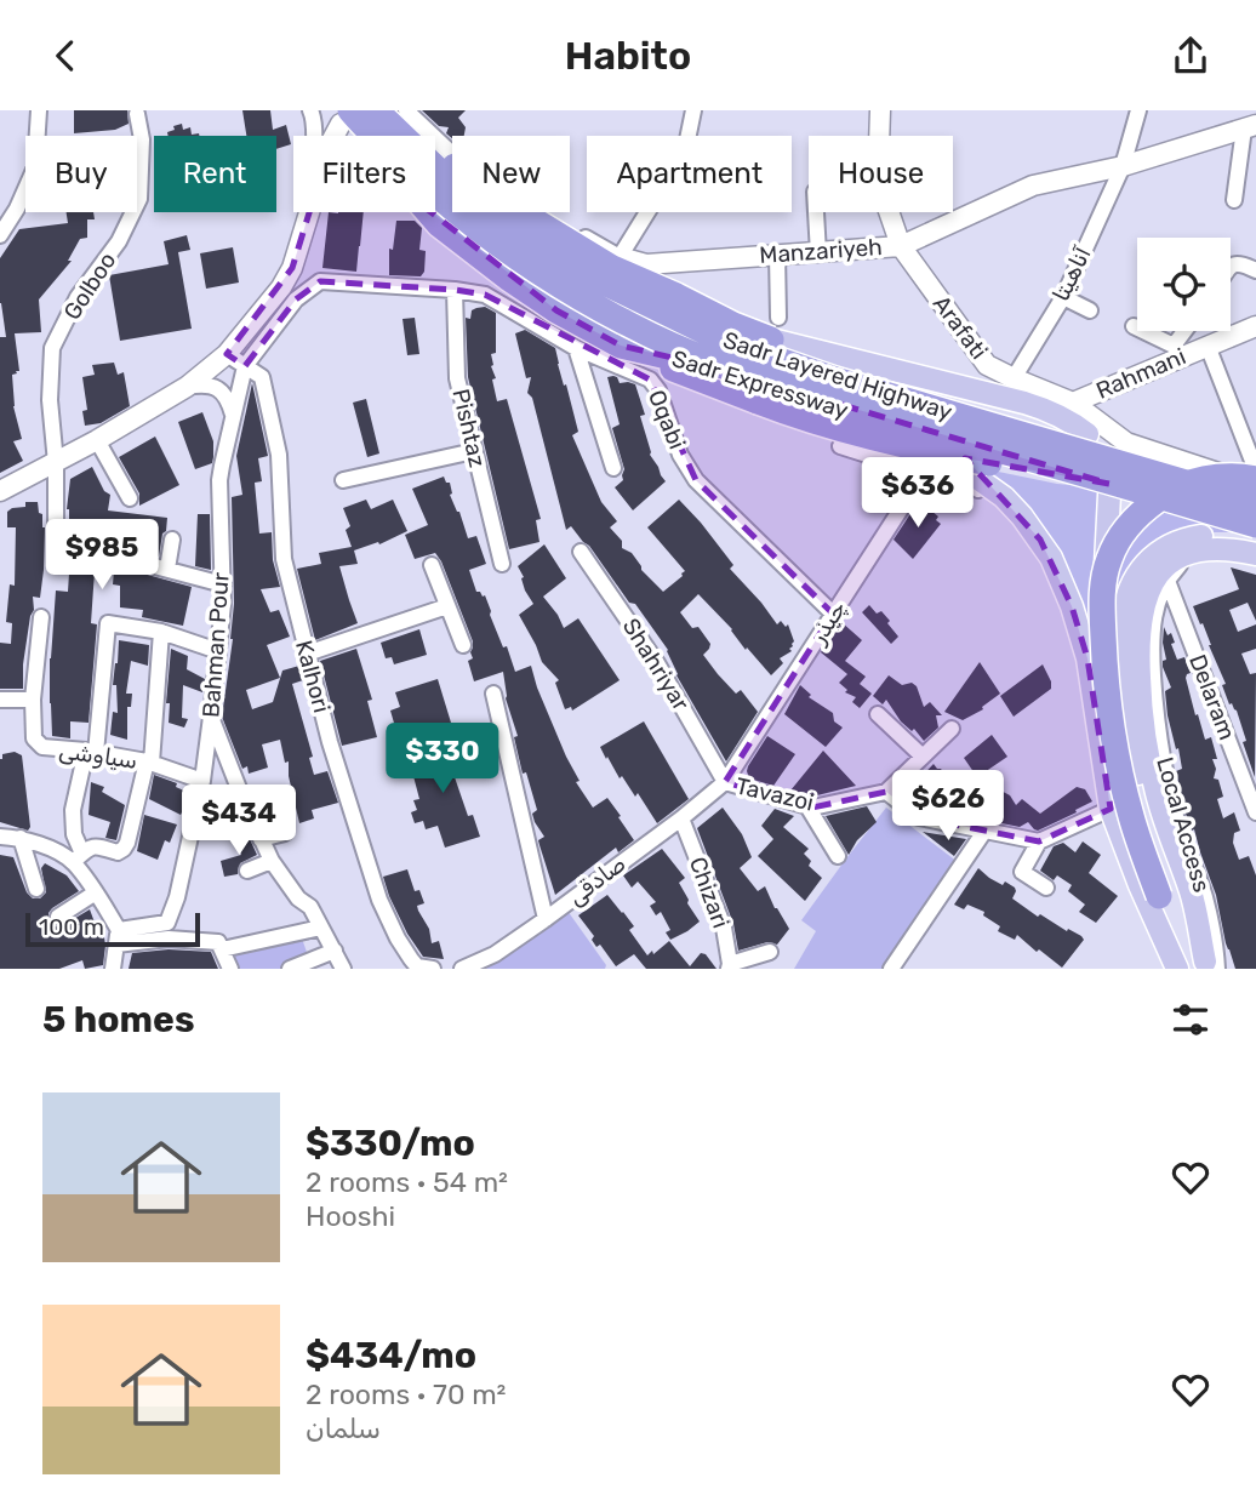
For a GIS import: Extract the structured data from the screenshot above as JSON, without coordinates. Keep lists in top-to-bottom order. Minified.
{"streets":{"highway":["Sadr Layered Highway","Sadr Expressway"],"main road":["Manzariyeh","Arafati","Rahmani"],"street":["آناهیتا","Golboo","Oqabi","Pishtaz","چیذر","Bahman Pour","Shahriyar","Kalhori","Delaram","سیاوشی","Tavazoi","Local Access","صادقی","Chizari"]},"crossings":[["Manzariyeh","آناهیتا"],["Manzariyeh","Arafati"],["آناهیتا","Arafati"],["Arafati","Rahmani"],["Sadr Layered Highway","Sadr Expressway"],["Oqabi","Pishtaz"],["Oqabi","چیذر"],["Oqabi","Bahman Pour"],["Oqabi","Kalhori"],["چیذر","Shahriyar"],["چیذر","Tavazoi"],["چیذر","صادقی"],["Bahman Pour","Kalhori"],["Bahman Pour","سیاوشی"],["Shahriyar","Tavazoi"],["Shahriyar","صادقی"],["Delaram","Local Access"],["Tavazoi","صادقی"],["صادقی","Chizari"]],"scale_bar":"100 m","page":{"header":"Habito","chip":["Buy","Rent","Filters","New","Apartment","House"],"price":["$636","$985","$330","$626","$434"],"scale":"100 m","heading":"5 homes","list":[{"name":"$330/mo","note":"2 rooms · 54 m² · Hooshi"},{"name":"$434/mo","note":"2 rooms · 70 m² · سلمان"}]}}
